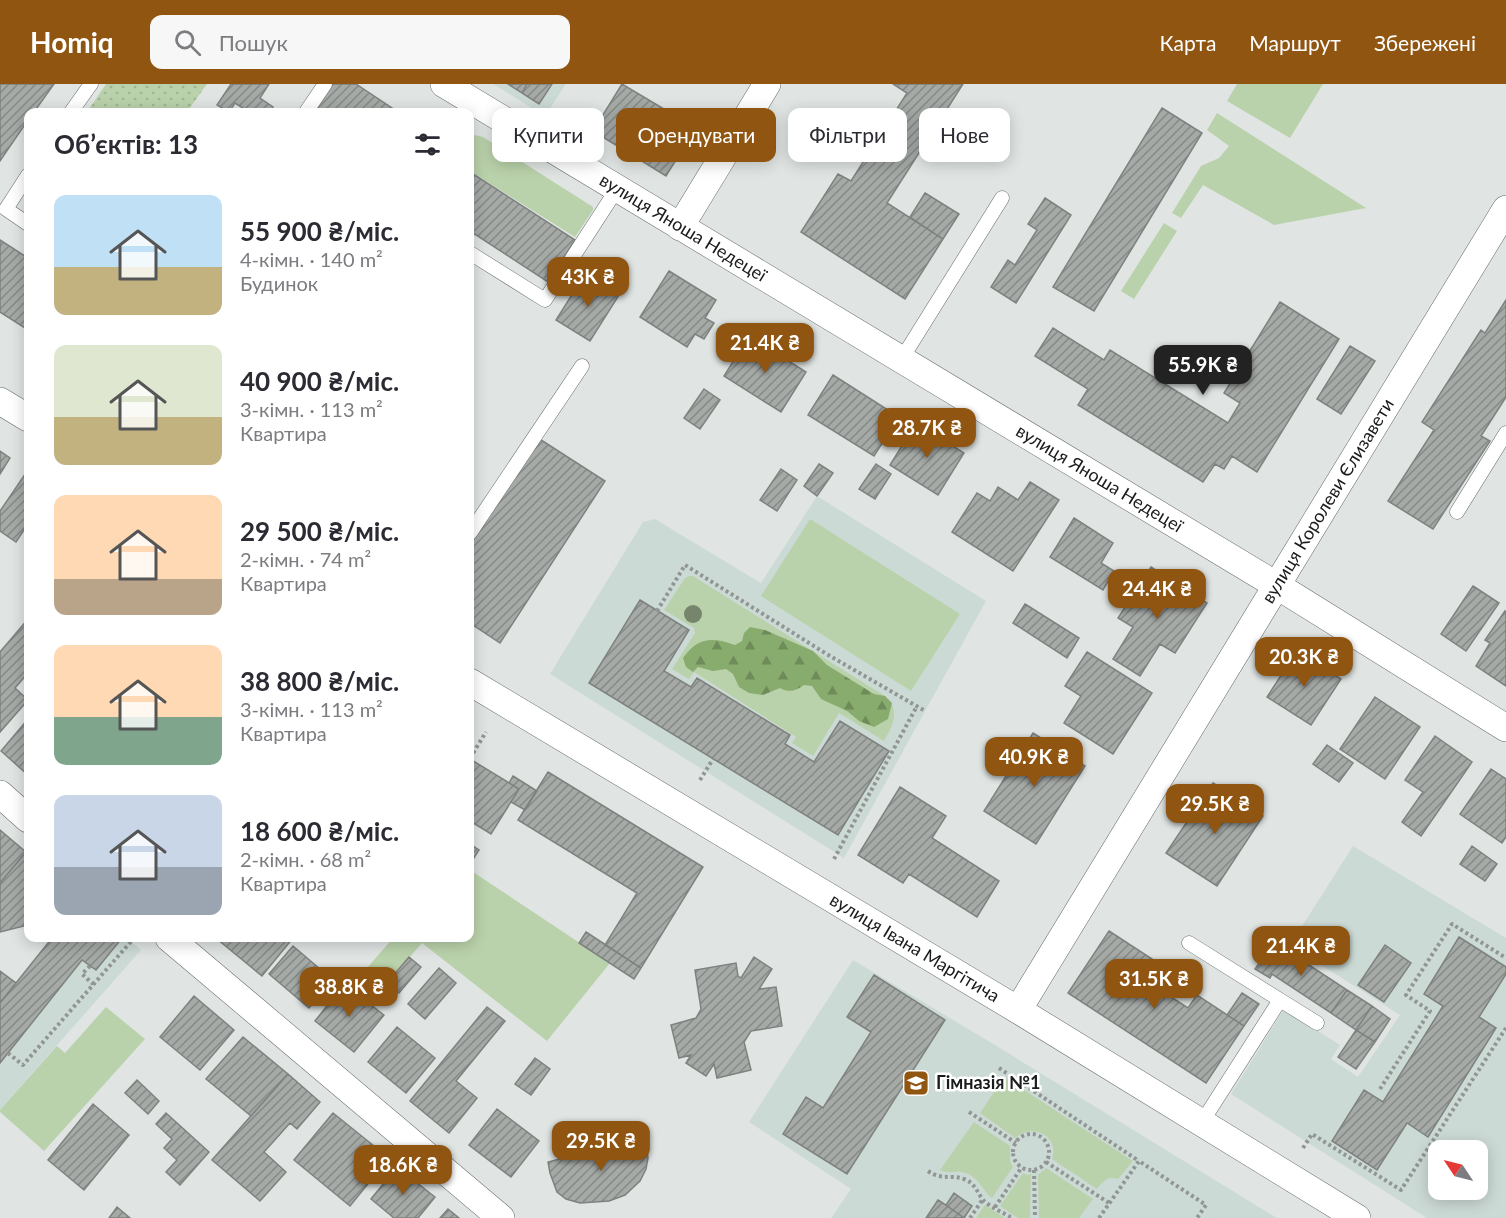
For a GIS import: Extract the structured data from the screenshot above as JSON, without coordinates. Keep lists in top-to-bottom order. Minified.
{"streets":{"street":["вулиця Яноша Недецеї","вулиця Королеви Єлизавети","вулиця Івана Маргітича"]},"crossings":[["вулиця Яноша Недецеї","вулиця Королеви Єлизавети"],["вулиця Королеви Єлизавети","вулиця Івана Маргітича"]],"places":{"school or university":["Гімназія №1"]},"north":"top left","page":{"header":"Homiq","search":"Пошук","nav":["Карта","Маршрут","Збережені"],"chip":["Купити","Орендувати","Фільтри","Нове"],"heading":"Об’єктів: 13","list":[{"name":"55 900 ₴/міс.","note":"4-кімн. · 140 m² · Будинок"},{"name":"40 900 ₴/міс.","note":"3-кімн. · 113 m² · Квартира"},{"name":"29 500 ₴/міс.","note":"2-кімн. · 74 m² · Квартира"},{"name":"38 800 ₴/міс.","note":"3-кімн. · 113 m² · Квартира"},{"name":"18 600 ₴/міс.","note":"2-кімн. · 68 m² · Квартира"}],"price":["43K ₴","21.4K ₴","55.9K ₴","28.7K ₴","24.4K ₴","20.3K ₴","40.9K ₴","29.5K ₴","21.4K ₴","31.5K ₴","38.8K ₴","29.5K ₴","18.6K ₴"]}}
